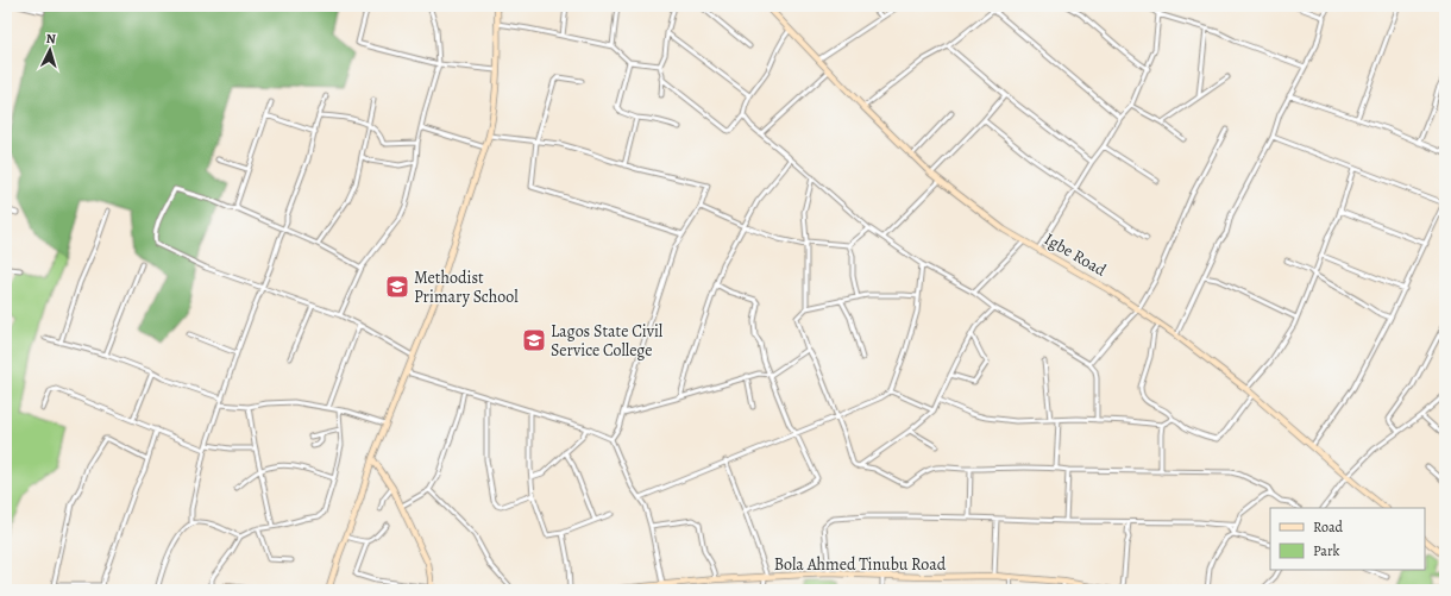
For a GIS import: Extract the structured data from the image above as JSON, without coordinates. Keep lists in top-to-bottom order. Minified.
{"streets":{"main road":["Igbe Road","Bola Ahmed Tinubu Road"]},"places":{"school or university":["Methodist Primary School","Lagos State Civil Service College"]},"legend":["Road","Park"],"north":"top"}
